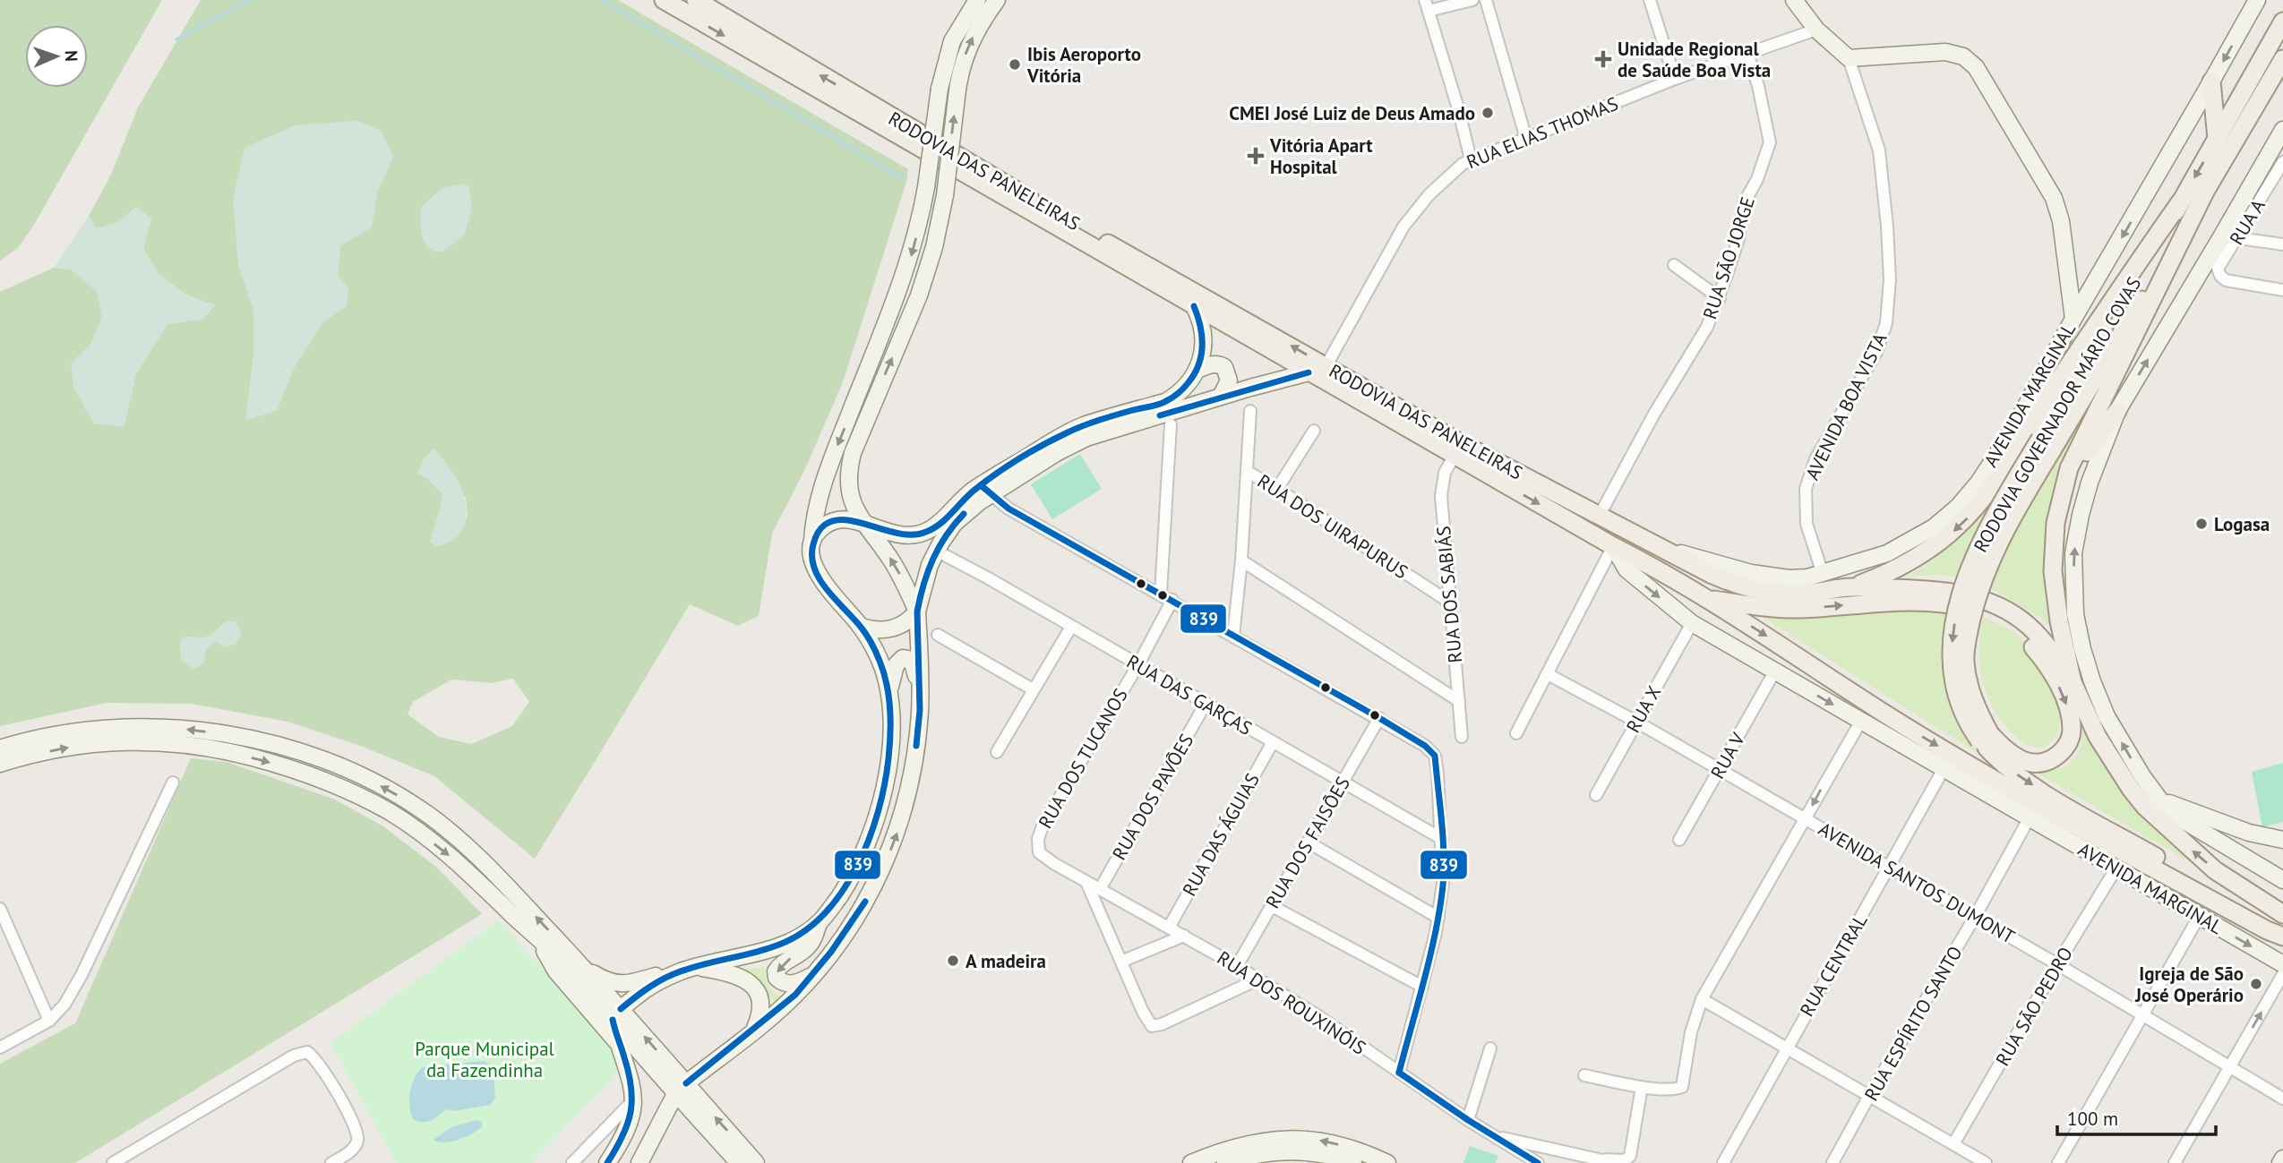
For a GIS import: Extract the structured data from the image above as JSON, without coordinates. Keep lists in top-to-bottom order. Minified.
{"streets":{"main road":["RODOVIA DAS PANELEIRAS","AVENIDA MARGINAL","RODOVIA GOVERNADOR MÁRIO COVAS"],"street":["RUA ELIAS THOMAS","RUA A","RUA SÃO JORGE","AVENIDA BOA VISTA","RUA DOS UIRAPURUS","RUA DOS SABIÁS","RUA DAS GARÇAS","RUA X","RUA V","RUA DOS TUCANOS","RUA DOS PAVÕES","RUA DAS ÁGUIAS","RUA DOS FAISÕES","AVENIDA SANTOS DUMONT","RUA CENTRAL","RUA DOS ROUXINÓIS","RUA SÃO PEDRO","RUA ESPÍRITO SANTO"]},"crossings":[["RUA ELIAS THOMAS","RODOVIA DAS PANELEIRAS"],["RUA ELIAS THOMAS","RUA SÃO JORGE"],["RODOVIA DAS PANELEIRAS","RUA SÃO JORGE"],["RODOVIA DAS PANELEIRAS","AVENIDA MARGINAL"],["RODOVIA DAS PANELEIRAS","RUA DOS SABIÁS"],["AVENIDA MARGINAL","AVENIDA BOA VISTA"],["AVENIDA MARGINAL","RUA X"],["AVENIDA MARGINAL","RUA V"],["AVENIDA MARGINAL","RUA CENTRAL"],["AVENIDA MARGINAL","RUA SÃO PEDRO"],["AVENIDA MARGINAL","RUA ESPÍRITO SANTO"],["RUA DOS UIRAPURUS","RUA DOS SABIÁS"],["RUA DAS GARÇAS","RUA DOS TUCANOS"],["RUA DAS GARÇAS","RUA DOS PAVÕES"],["RUA DAS GARÇAS","RUA DAS ÁGUIAS"],["RUA DAS GARÇAS","RUA DOS FAISÕES"],["RUA X","AVENIDA SANTOS DUMONT"],["RUA V","AVENIDA SANTOS DUMONT"],["RUA DOS TUCANOS","RUA DOS ROUXINÓIS"],["RUA DOS PAVÕES","RUA DOS ROUXINÓIS"],["RUA DAS ÁGUIAS","RUA DOS ROUXINÓIS"],["RUA DOS FAISÕES","RUA DOS ROUXINÓIS"],["AVENIDA SANTOS DUMONT","RUA CENTRAL"],["AVENIDA SANTOS DUMONT","RUA SÃO PEDRO"],["AVENIDA SANTOS DUMONT","RUA ESPÍRITO SANTO"]],"parks":["Parque Municipal da Fazendinha"],"places":{"health":["Unidade Regional de Saúde Boa Vista","Vitória Apart Hospital"],"other":["Ibis Aeroporto Vitória","CMEI José Luiz de Deus Amado","Logasa","A madeira","Igreja de São José Operário"]},"lines":["transit line 839"],"scale_bar":"100 m","north":"right"}
